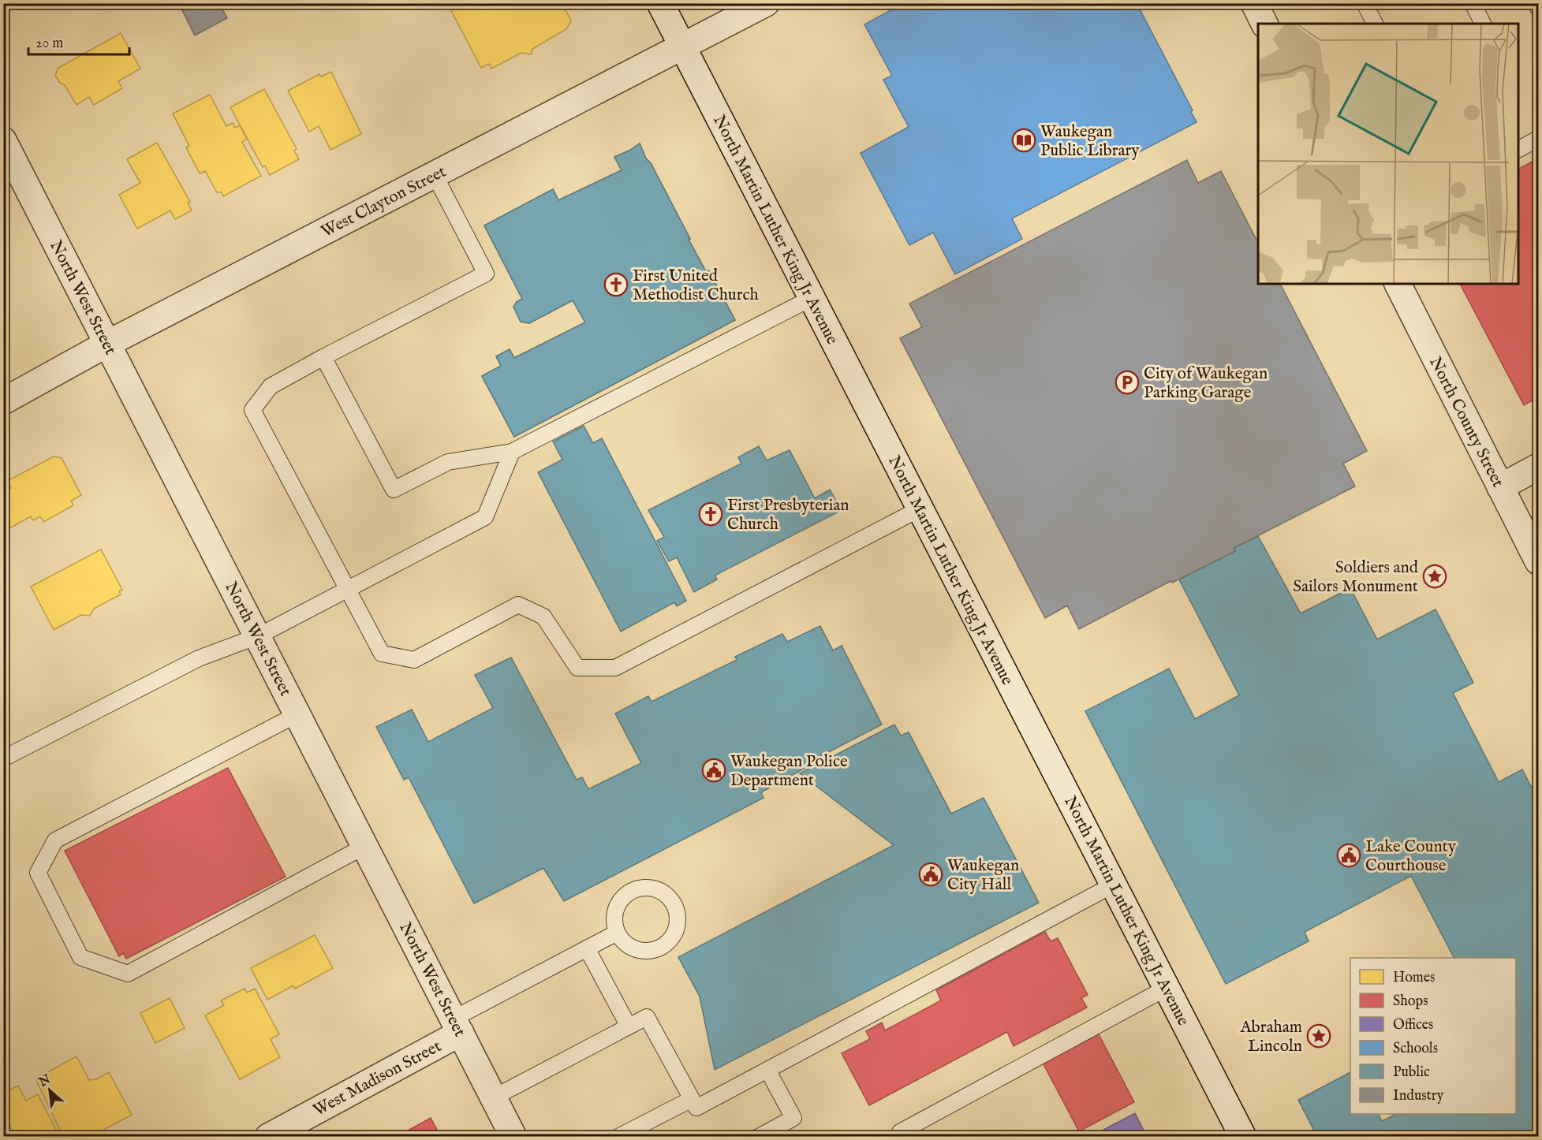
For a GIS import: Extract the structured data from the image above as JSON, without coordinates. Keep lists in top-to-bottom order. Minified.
{"streets":{"street":["West Clayton Street","North Martin Luther King Jr Avenue","North West Street","North County Street","West Madison Street"]},"crossings":[["West Clayton Street","North Martin Luther King Jr Avenue"],["West Clayton Street","North West Street"],["North West Street","West Madison Street"]],"places":{"library":["Waukegan Public Library"],"church":["First United Methodist Church","First Presbyterian Church"],"parking":["City of Waukegan Parking Garage"],"place":["Soldiers and Sailors Monument","Abraham Lincoln"],"public building":["Waukegan Police Department","Lake County Courthouse","Waukegan City Hall"]},"legend":["Homes","Shops","Offices","Schools","Public","Industry"],"scale_bar":"20 m","north":"top left"}
